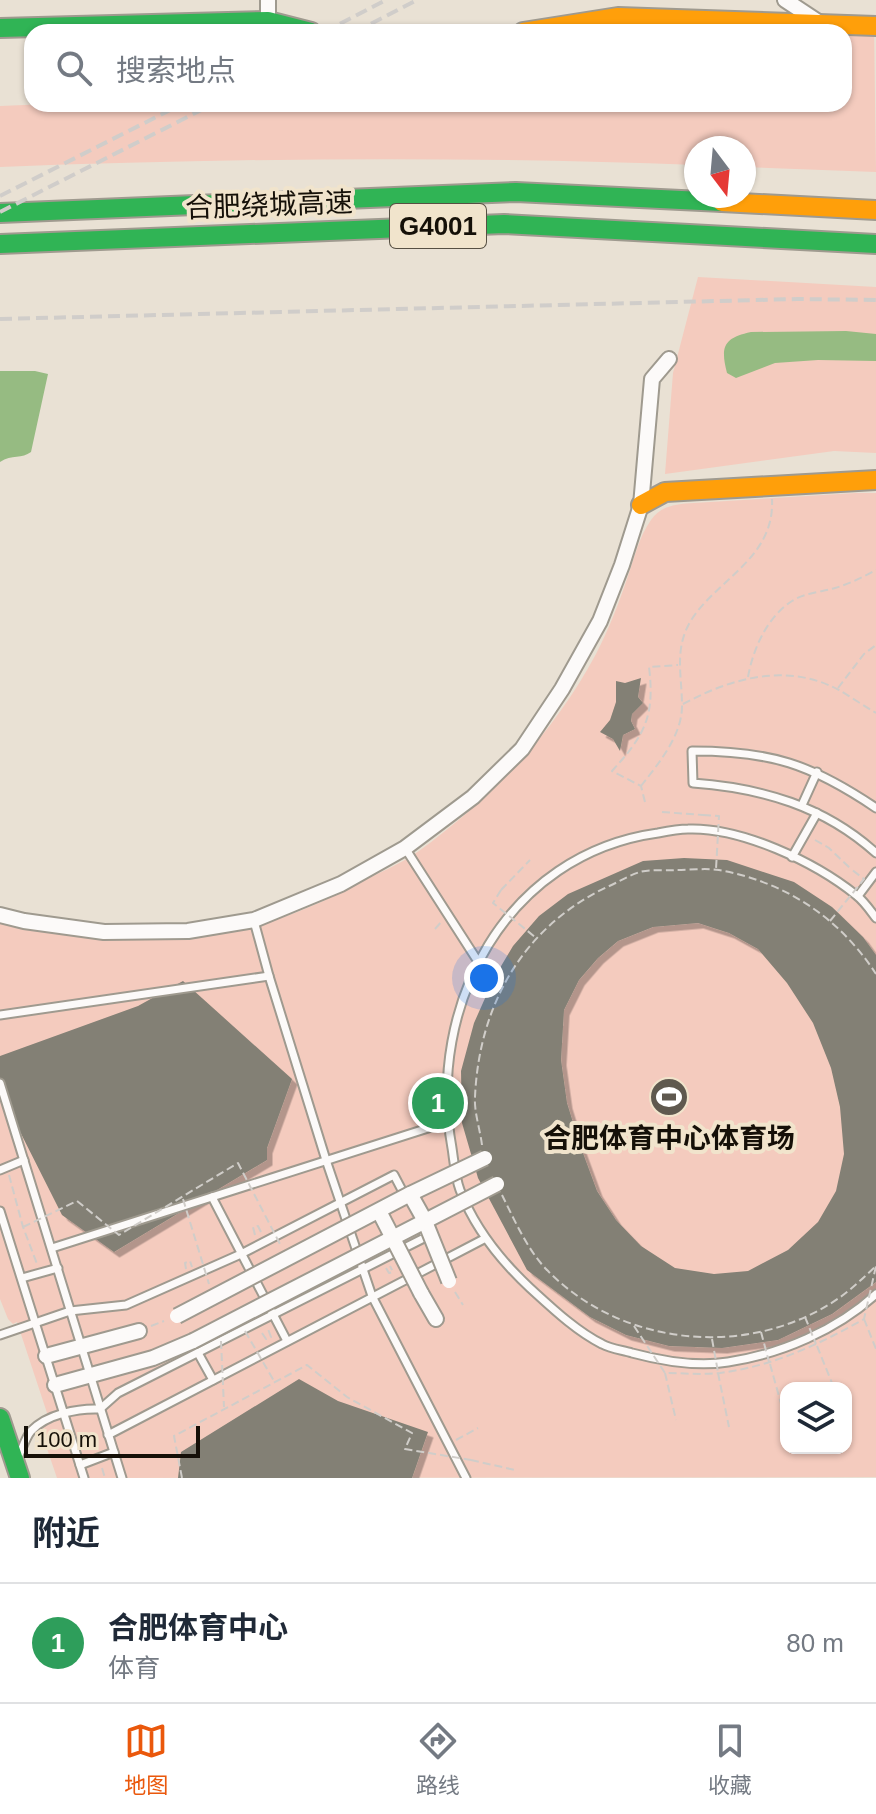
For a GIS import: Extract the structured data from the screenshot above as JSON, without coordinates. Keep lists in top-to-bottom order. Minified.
{"streets":{"main road":["合肥绕城高速","G4001"]},"places":{"sports":["合肥体育中心体育场"]},"scale_bar":"100 m","north":"bottom","page":{"search":"搜索地点","pins":"1","scale":"100 m","heading":"附近","list":[{"mark":"1","name":"合肥体育中心","note":"体育","value":"80 m"}],"nav":["地图","路线","收藏"]}}
